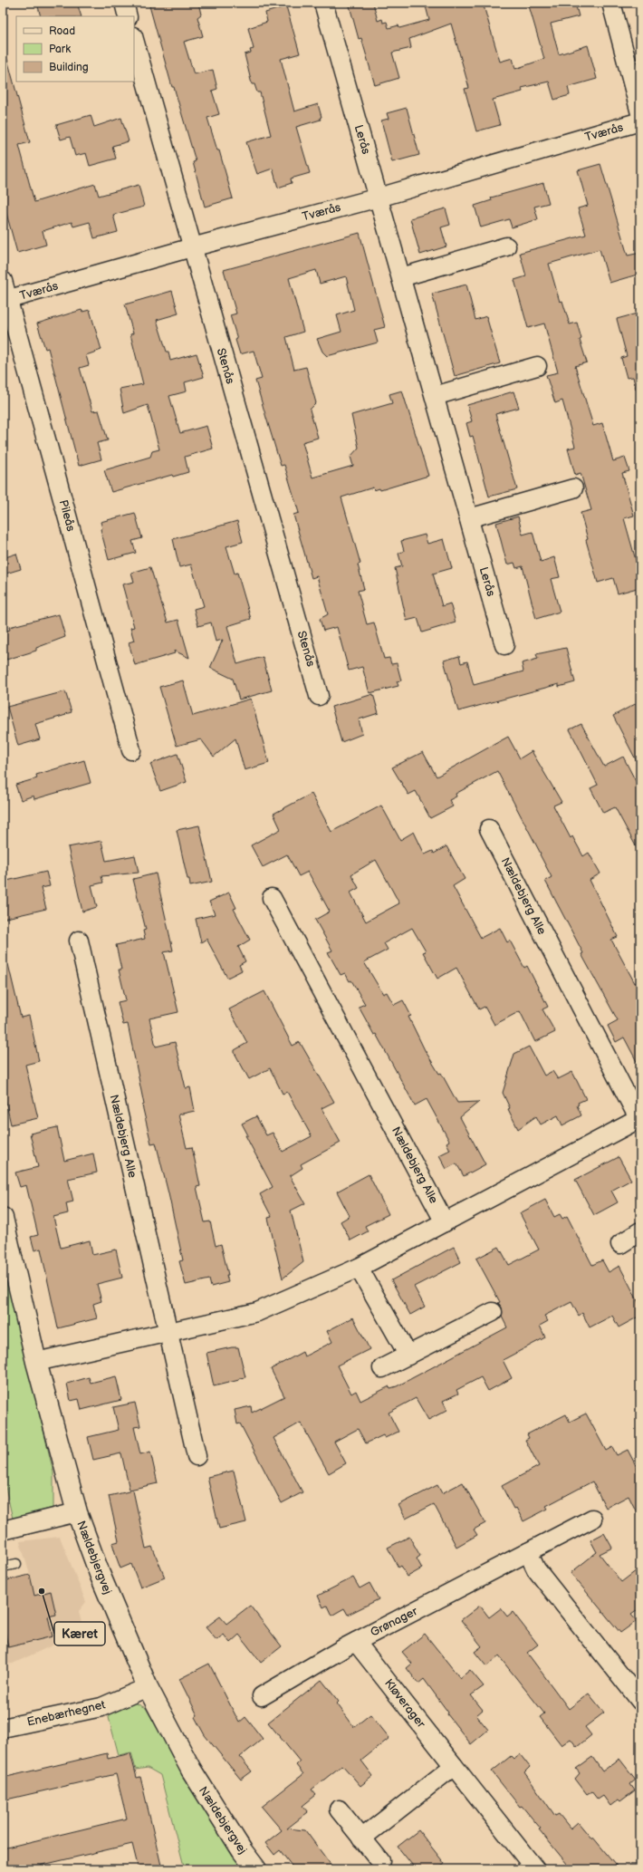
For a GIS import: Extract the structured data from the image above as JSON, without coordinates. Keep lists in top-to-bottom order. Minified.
{"streets":{"street":["Tværås","Lerås","Stenås","Pileås","Nældebjerg Alle","Nældebjergvej","Grønager","Kløverager","Enebærhegnet"]},"crossings":[["Tværås","Lerås"],["Tværås","Stenås"],["Tværås","Pileås"],["Nældebjerg Alle","Nældebjergvej"],["Nældebjergvej","Enebærhegnet"],["Grønager","Kløverager"]],"places":["Kæret"],"legend":["Road","Park","Building"]}
